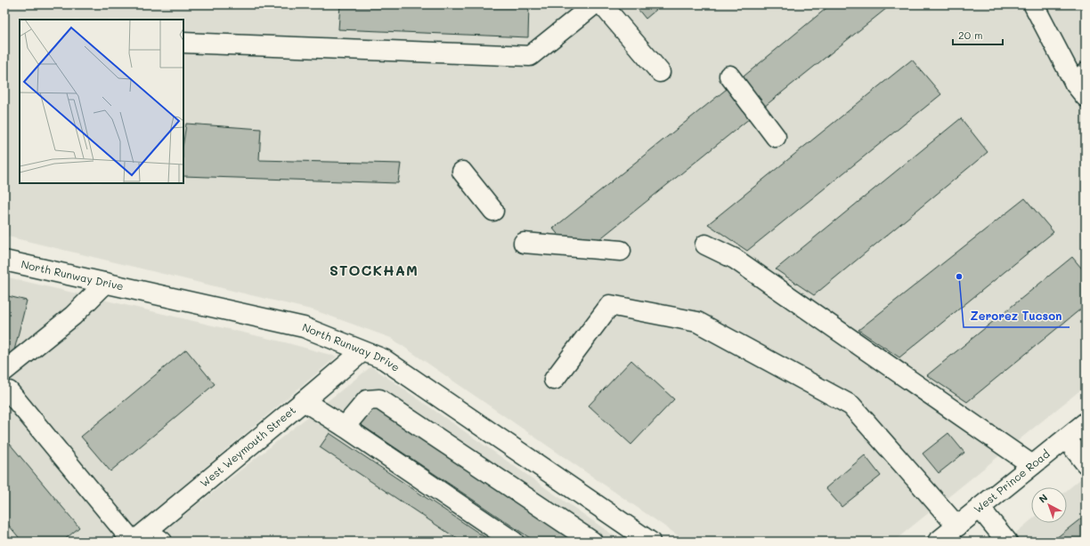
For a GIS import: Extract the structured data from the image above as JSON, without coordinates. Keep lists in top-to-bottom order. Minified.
{"streets":{"street":["North Runway Drive","West Weymouth Street","West Prince Road"]},"crossings":[["North Runway Drive","West Weymouth Street"]],"districts":["STOCKHAM"],"places":["Zerorez Tucson"],"scale_bar":"20 m","north":"top left"}
